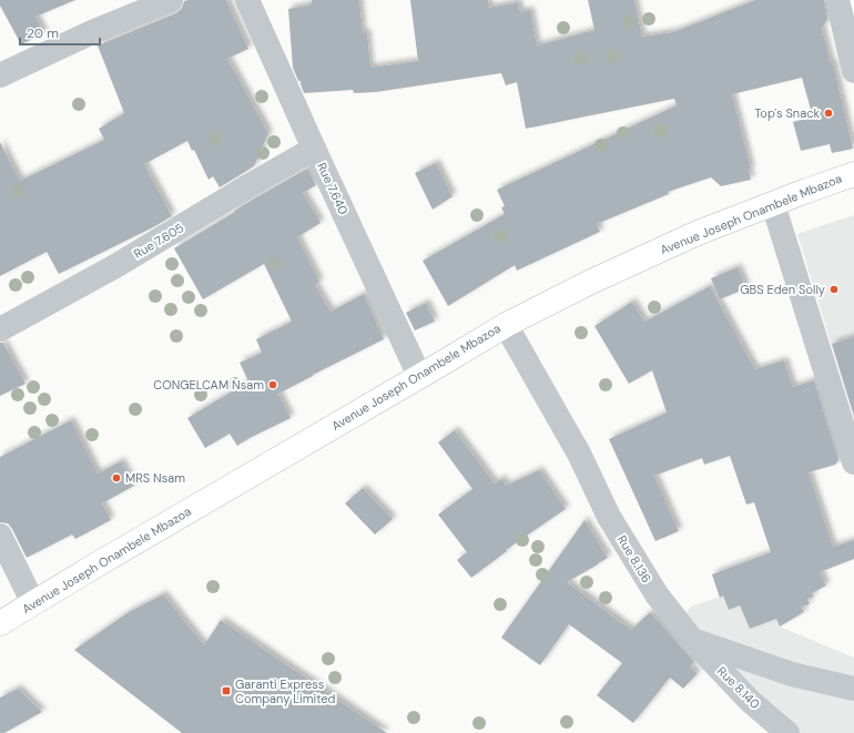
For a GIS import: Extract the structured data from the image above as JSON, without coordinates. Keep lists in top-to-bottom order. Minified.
{"streets":{"main road":["Avenue Joseph Onambele Mbazoa"],"street":["Rue 7.640","Rue 7.605","Rue 8.136","Rue 8.140"]},"crossings":[["Rue 7.640","Avenue Joseph Onambele Mbazoa"],["Rue 7.640","Rue 7.605"],["Avenue Joseph Onambele Mbazoa","Rue 8.136"],["Rue 8.136","Rue 8.140"]],"places":{"other":["Top's Snack","GBS Eden Solly","CONGELCAM Nsam","MRS Nsam"],"transit":["Garanti Express Company Limited"]},"scale_bar":"20 m"}
